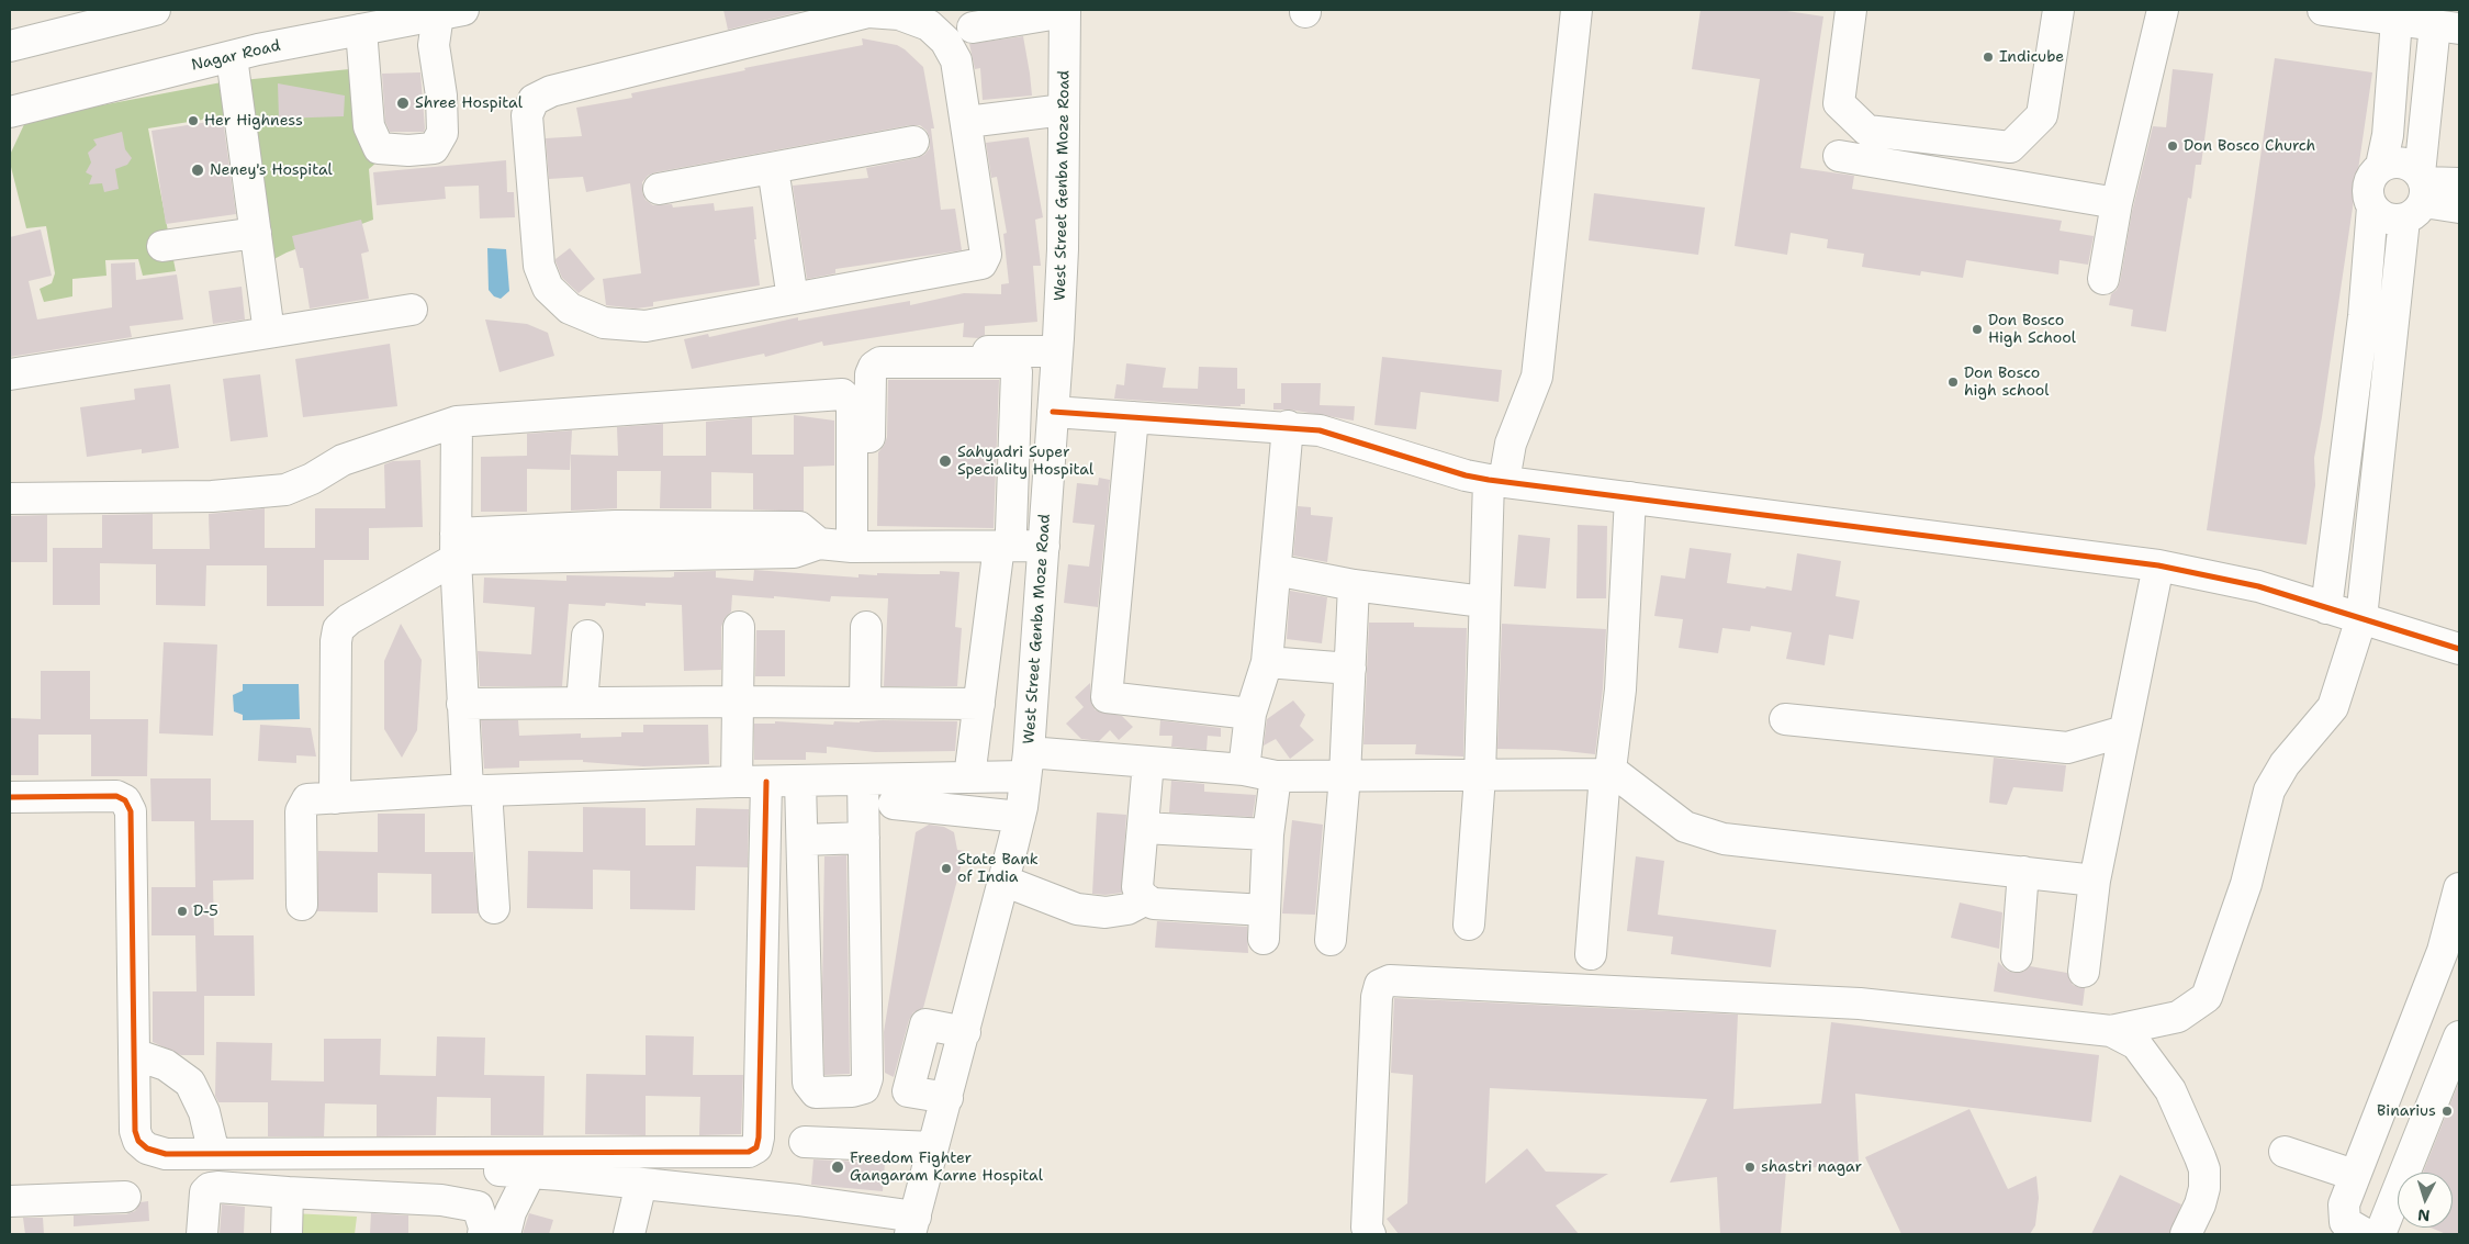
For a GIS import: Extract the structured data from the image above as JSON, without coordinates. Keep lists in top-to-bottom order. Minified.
{"streets":{"main road":["Nagar Road","West Street Genba Moze Road"]},"places":["Indicube","Shree Hospital","Her Highness","Don Bosco Church","Neney's Hospital","Don Bosco High School","Don Bosco high school","Sahyadri Super Speciality Hospital","State Bank of India","D-5","Binarius","Freedom Fighter Gangaram Karne Hospital","shastri nagar"],"north":"bottom"}
